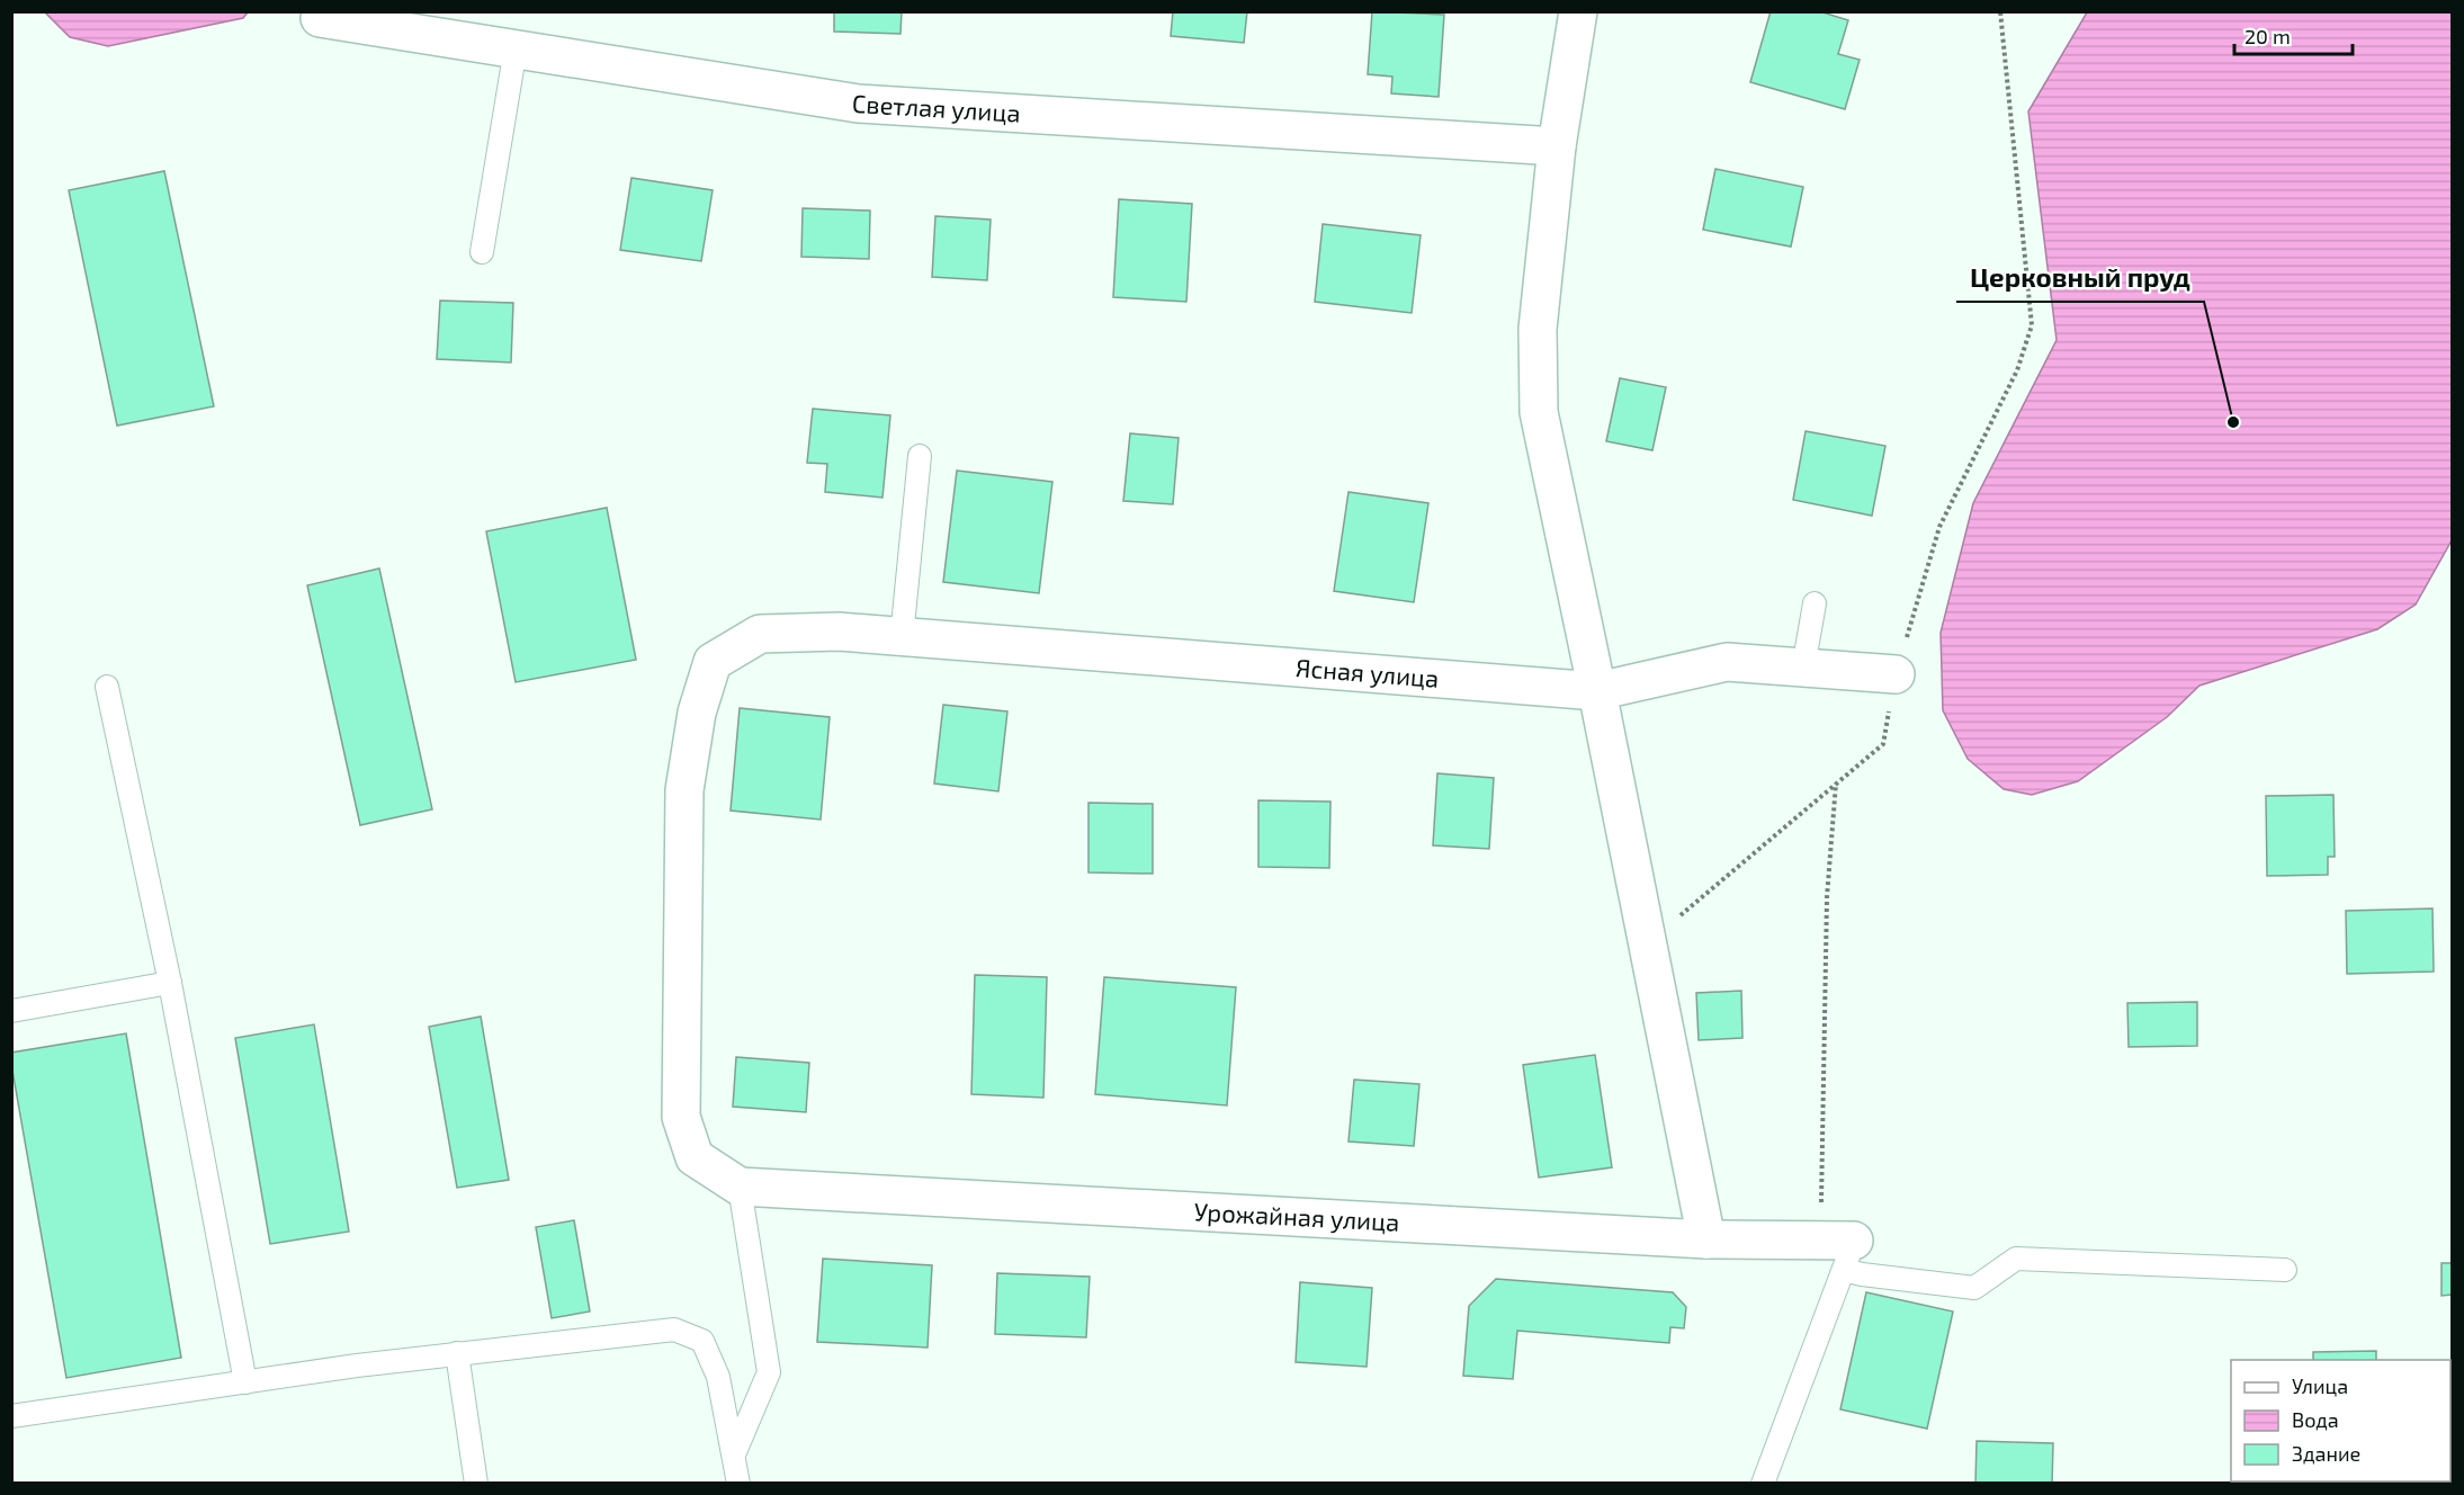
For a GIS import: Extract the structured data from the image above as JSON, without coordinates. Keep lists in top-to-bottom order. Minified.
{"streets":{"street":["Светлая улица","Ясная улица","Урожайная улица"]},"crossings":[["Ясная улица","Урожайная улица"]],"places":["Церковный пруд"],"legend":["Улица","Вода","Здание"],"scale_bar":"20 m"}
